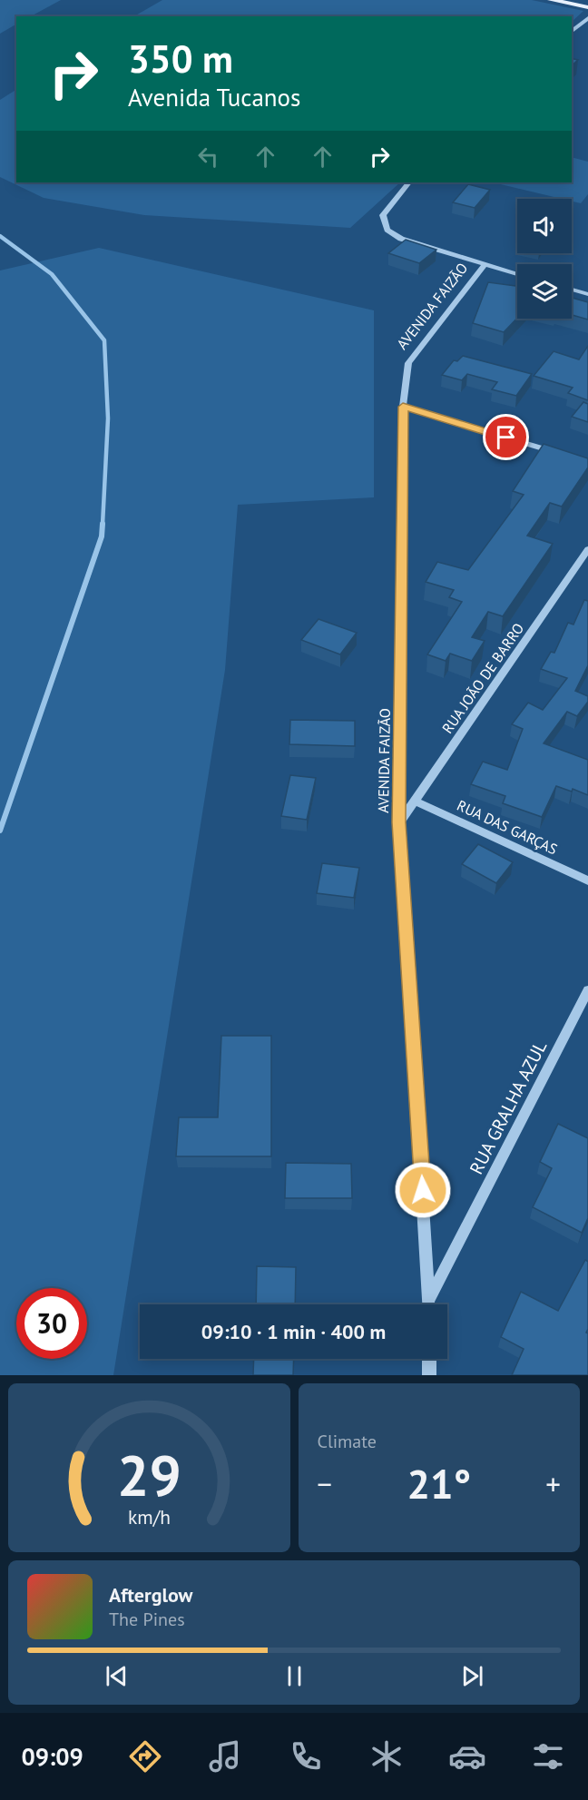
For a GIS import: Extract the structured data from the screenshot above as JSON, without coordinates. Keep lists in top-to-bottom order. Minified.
{"streets":{"street":["AVENIDA FAIZÃO","RUA JOÃO DE BARRO","RUA DAS GARÇAS","RUA GRALHA AZUL"]},"crossings":[["AVENIDA FAIZÃO","RUA JOÃO DE BARRO"],["AVENIDA FAIZÃO","RUA GRALHA AZUL"],["RUA JOÃO DE BARRO","RUA DAS GARÇAS"]],"page":{"turn":["350 m","Avenida Tucanos"],"limit":"30","trip":"09:10 · 1 min · 400 m","tile":"Climate","heat":["−","21°","+"],"song":["Afterglow","The Pines"],"tabs":"09:09","gauge":["29","km/h"]}}
